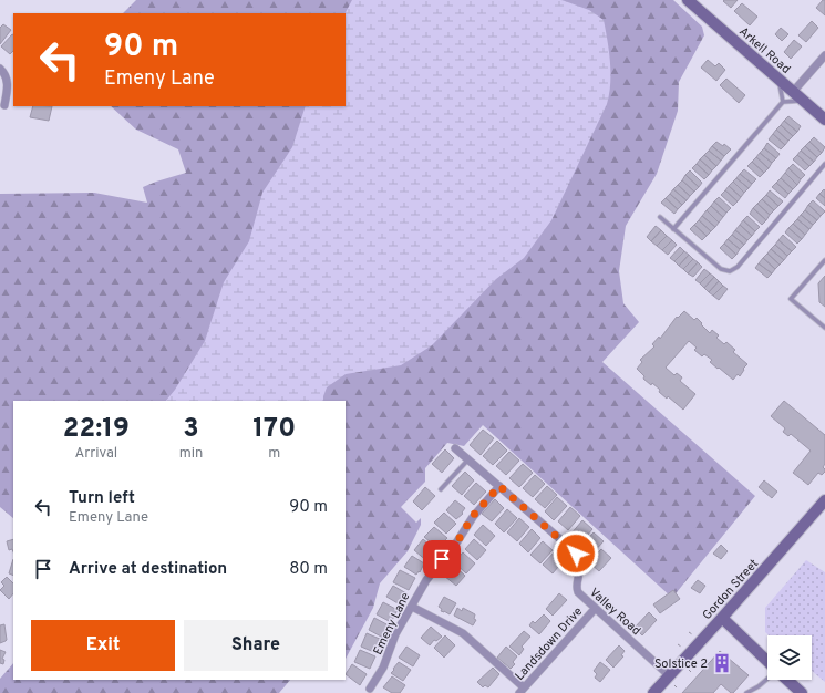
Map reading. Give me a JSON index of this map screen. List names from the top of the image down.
{
  "streets": {
    "main road": ["Arkell Road", "Gordon Street"],
    "street": ["Valley Road", "Emeny Lane", "Landsdown Drive"]
  },
  "crossings": [
    ["Gordon Street", "Valley Road"],
    ["Valley Road", "Emeny Lane"],
    ["Valley Road", "Landsdown Drive"]
  ],
  "places": {
    "building": ["Solstice 2"]
  },
  "page": {
    "turn": ["90 m", "Emeny Lane"],
    "eta": [
      "22:19",
      "Arrival",
      "3",
      "min",
      "170",
      "m"
    ],
    "list": [
      {
        "name": "Turn left",
        "note": "Emeny Lane",
        "value": "90 m"
      },
      {
        "name": "Arrive at destination",
        "value": "80 m"
      }
    ],
    "buttons": ["Exit", "Share"]
  }
}
